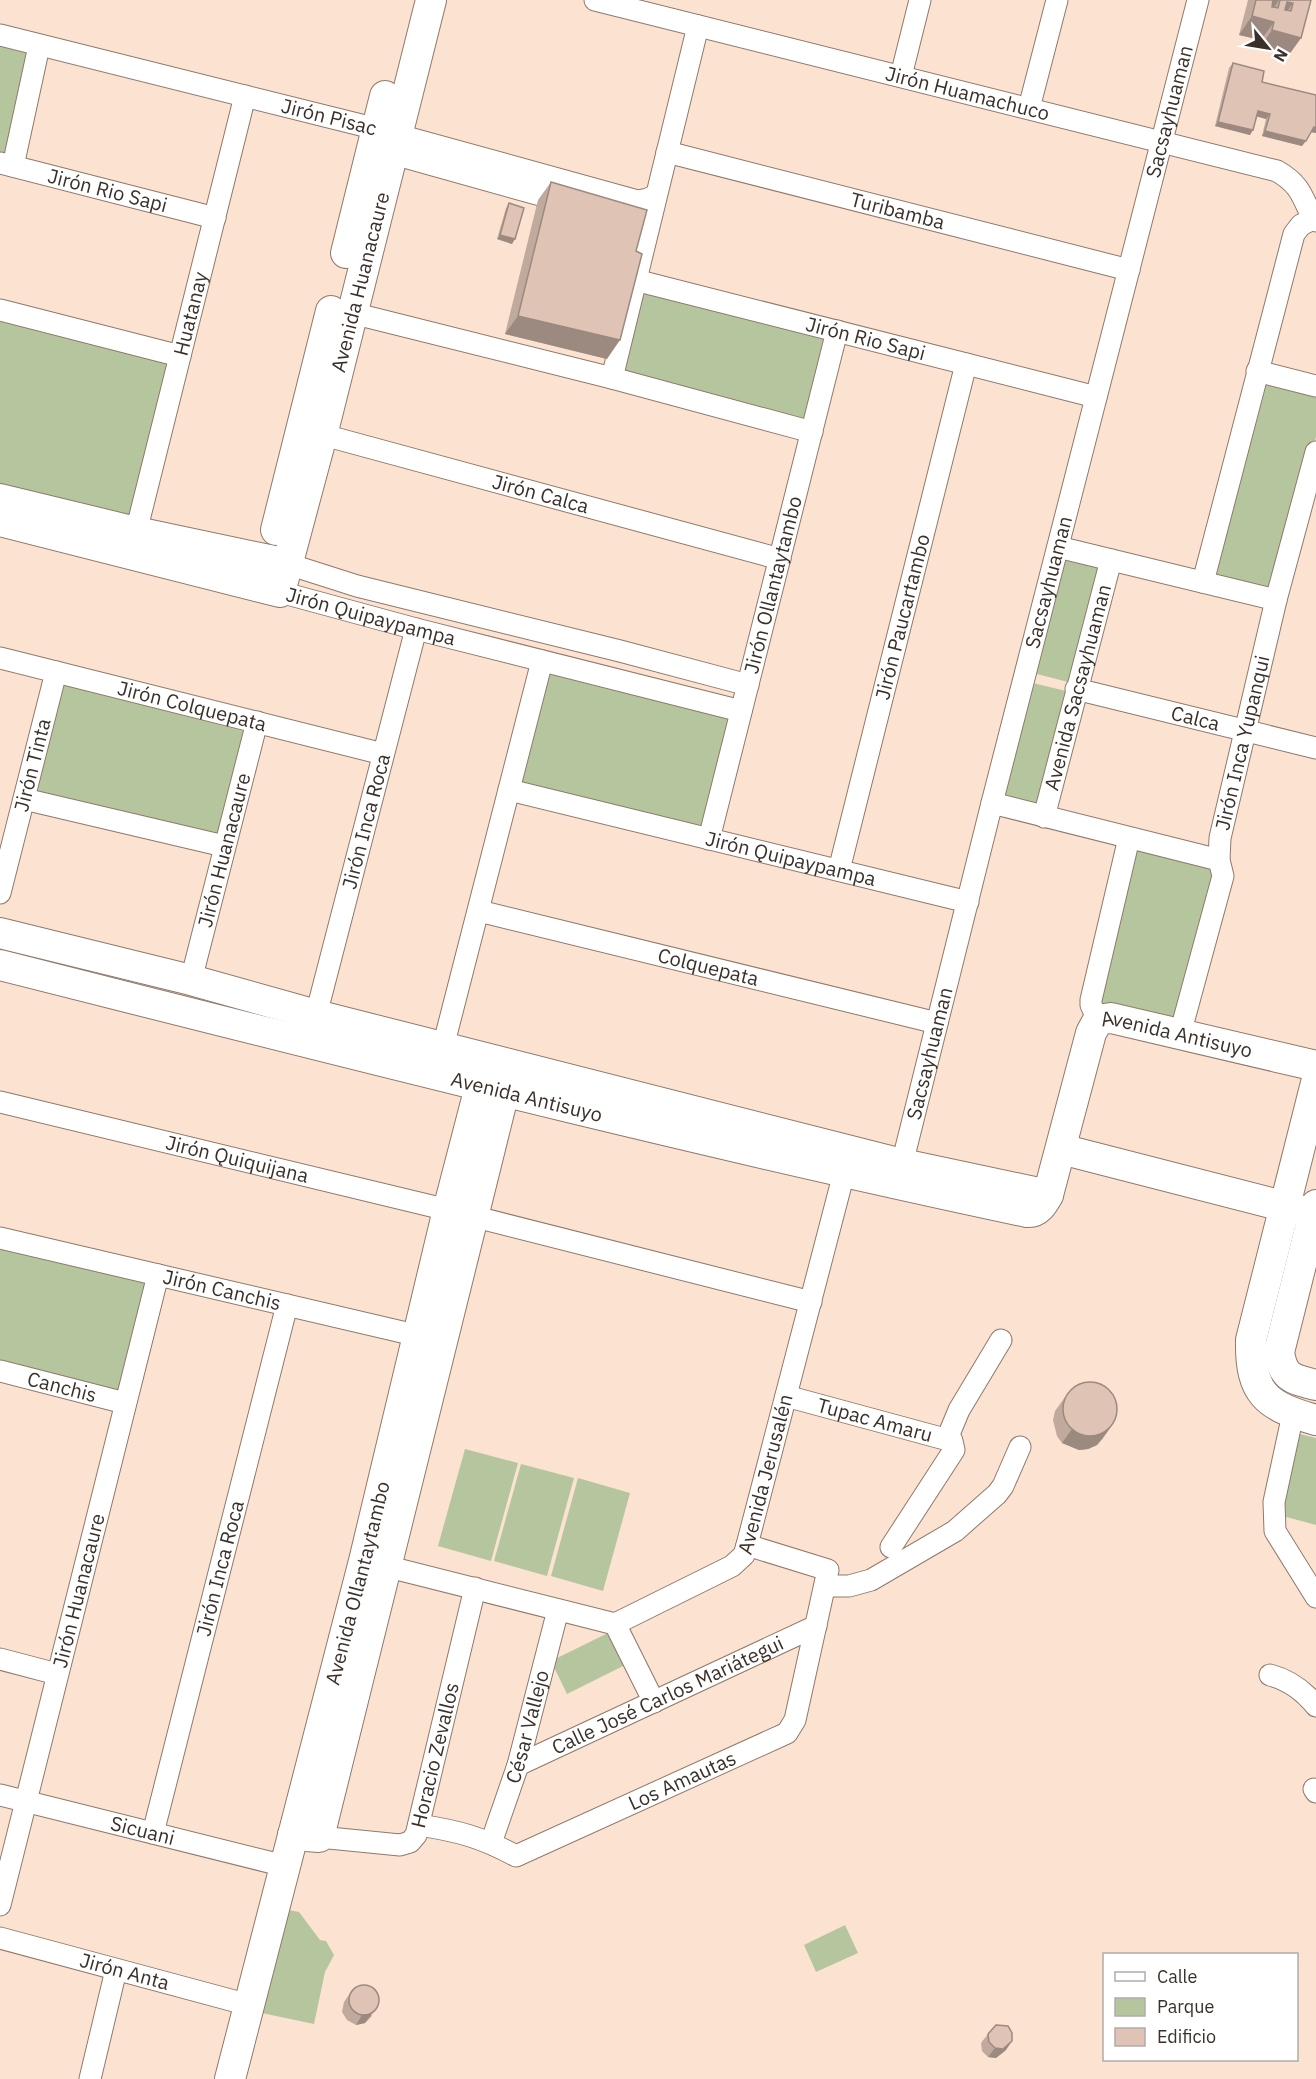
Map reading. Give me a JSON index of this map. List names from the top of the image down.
{
  "streets": {
    "street": [
      "Jirón Huamachuco",
      "Sacsayhuaman",
      "Jirón Pisac",
      "Jirón Rio Sapi",
      "Turibamba",
      "Avenida Huanacaure",
      "Huatanay",
      "Jirón Calca",
      "Jirón Ollantaytambo",
      "Jirón Quipaypampa",
      "Jirón Paucartambo",
      "Avenida Sacsayhuaman",
      "Jirón Colquepata",
      "Calca",
      "Jirón Inca Yupanqui",
      "Jirón Tinta",
      "Jirón Inca Roca",
      "Jirón Huanacaure",
      "Colquepata",
      "Avenida Antisuyo",
      "Jirón Quiquijana",
      "Jirón Canchis",
      "Canchis",
      "Tupac Amaru",
      "Avenida Jerusalén",
      "Avenida Ollantaytambo",
      "Calle José Carlos Mariátegui",
      "César Vallejo",
      "Horacio Zevallos",
      "Los Amautas",
      "Sicuani",
      "Jirón Anta"
    ]
  },
  "crossings": [
    ["Jirón Huamachuco", "Sacsayhuaman"],
    ["Sacsayhuaman", "Jirón Rio Sapi"],
    ["Sacsayhuaman", "Turibamba"],
    ["Sacsayhuaman", "Jirón Quipaypampa"],
    ["Sacsayhuaman", "Colquepata"],
    ["Sacsayhuaman", "Avenida Antisuyo"],
    ["Jirón Pisac", "Avenida Huanacaure"],
    ["Jirón Pisac", "Huatanay"],
    ["Jirón Rio Sapi", "Huatanay"],
    ["Jirón Rio Sapi", "Jirón Ollantaytambo"],
    ["Jirón Rio Sapi", "Jirón Paucartambo"],
    ["Avenida Huanacaure", "Jirón Calca"],
    ["Avenida Huanacaure", "Jirón Quipaypampa"],
    ["Huatanay", "Jirón Quipaypampa"],
    ["Jirón Calca", "Jirón Ollantaytambo"],
    ["Jirón Ollantaytambo", "Jirón Quipaypampa"],
    ["Jirón Quipaypampa", "Jirón Paucartambo"],
    ["Jirón Quipaypampa", "Jirón Inca Roca"],
    ["Avenida Sacsayhuaman", "Calca"],
    ["Jirón Colquepata", "Jirón Tinta"],
    ["Jirón Colquepata", "Jirón Inca Roca"],
    ["Jirón Colquepata", "Jirón Huanacaure"],
    ["Calca", "Jirón Inca Yupanqui"],
    ["Jirón Inca Yupanqui", "Avenida Antisuyo"],
    ["Jirón Inca Roca", "Avenida Antisuyo"],
    ["Jirón Inca Roca", "Jirón Canchis"],
    ["Jirón Inca Roca", "Sicuani"],
    ["Jirón Huanacaure", "Avenida Antisuyo"],
    ["Jirón Huanacaure", "Jirón Canchis"],
    ["Jirón Huanacaure", "Canchis"],
    ["Jirón Huanacaure", "Sicuani"],
    ["Avenida Antisuyo", "Avenida Jerusalén"],
    ["Avenida Antisuyo", "Avenida Ollantaytambo"],
    ["Jirón Quiquijana", "Avenida Jerusalén"],
    ["Jirón Quiquijana", "Avenida Ollantaytambo"],
    ["Jirón Canchis", "Avenida Ollantaytambo"],
    ["Tupac Amaru", "Avenida Jerusalén"],
    ["Avenida Ollantaytambo", "Horacio Zevallos"],
    ["Avenida Ollantaytambo", "Sicuani"],
    ["Avenida Ollantaytambo", "Jirón Anta"],
    ["Calle José Carlos Mariátegui", "César Vallejo"],
    ["Calle José Carlos Mariátegui", "Los Amautas"],
    ["César Vallejo", "Los Amautas"],
    ["Horacio Zevallos", "Los Amautas"]
  ],
  "legend": ["Calle", "Parque", "Edificio"],
  "north": "bottom right"
}
